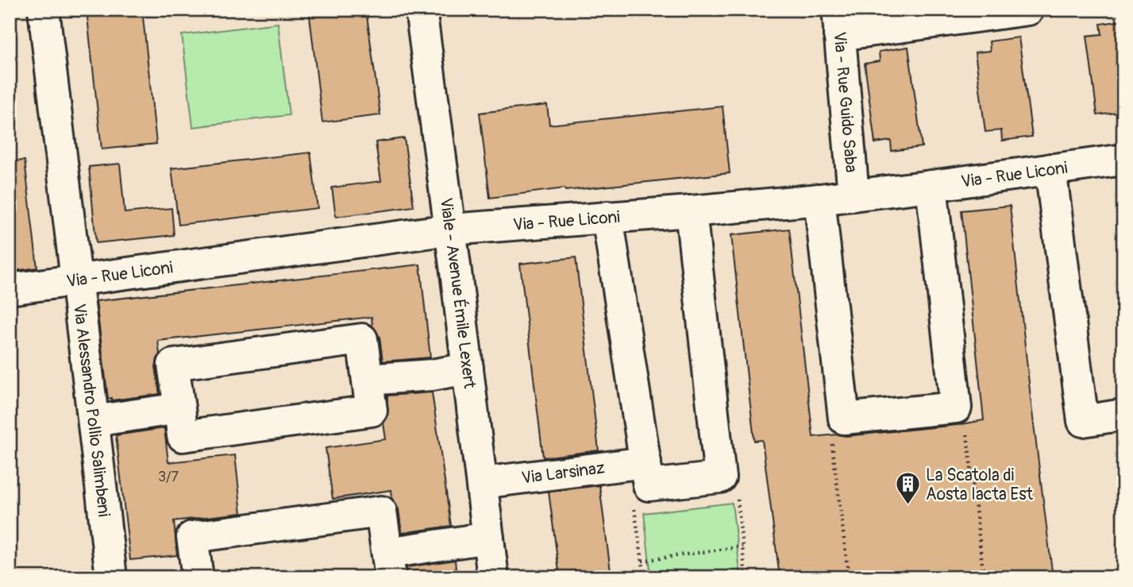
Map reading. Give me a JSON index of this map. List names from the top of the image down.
{
  "streets": {
    "street": [
      "Via - Rue Guido Saba",
      "Via - Rue Liconi",
      "Viale - Avenue Émile Lexert",
      "Via Alessandro Pollio Salimbeni",
      "Via Larsinaz"
    ]
  },
  "crossings": [
    ["Via - Rue Guido Saba", "Via - Rue Liconi"],
    ["Via - Rue Liconi", "Viale - Avenue Émile Lexert"],
    ["Via - Rue Liconi", "Via Alessandro Pollio Salimbeni"],
    ["Viale - Avenue Émile Lexert", "Via Larsinaz"]
  ],
  "places": {
    "building": ["La Scatola di Aosta Iacta Est"]
  },
  "house_numbers": ["3/7"]
}
